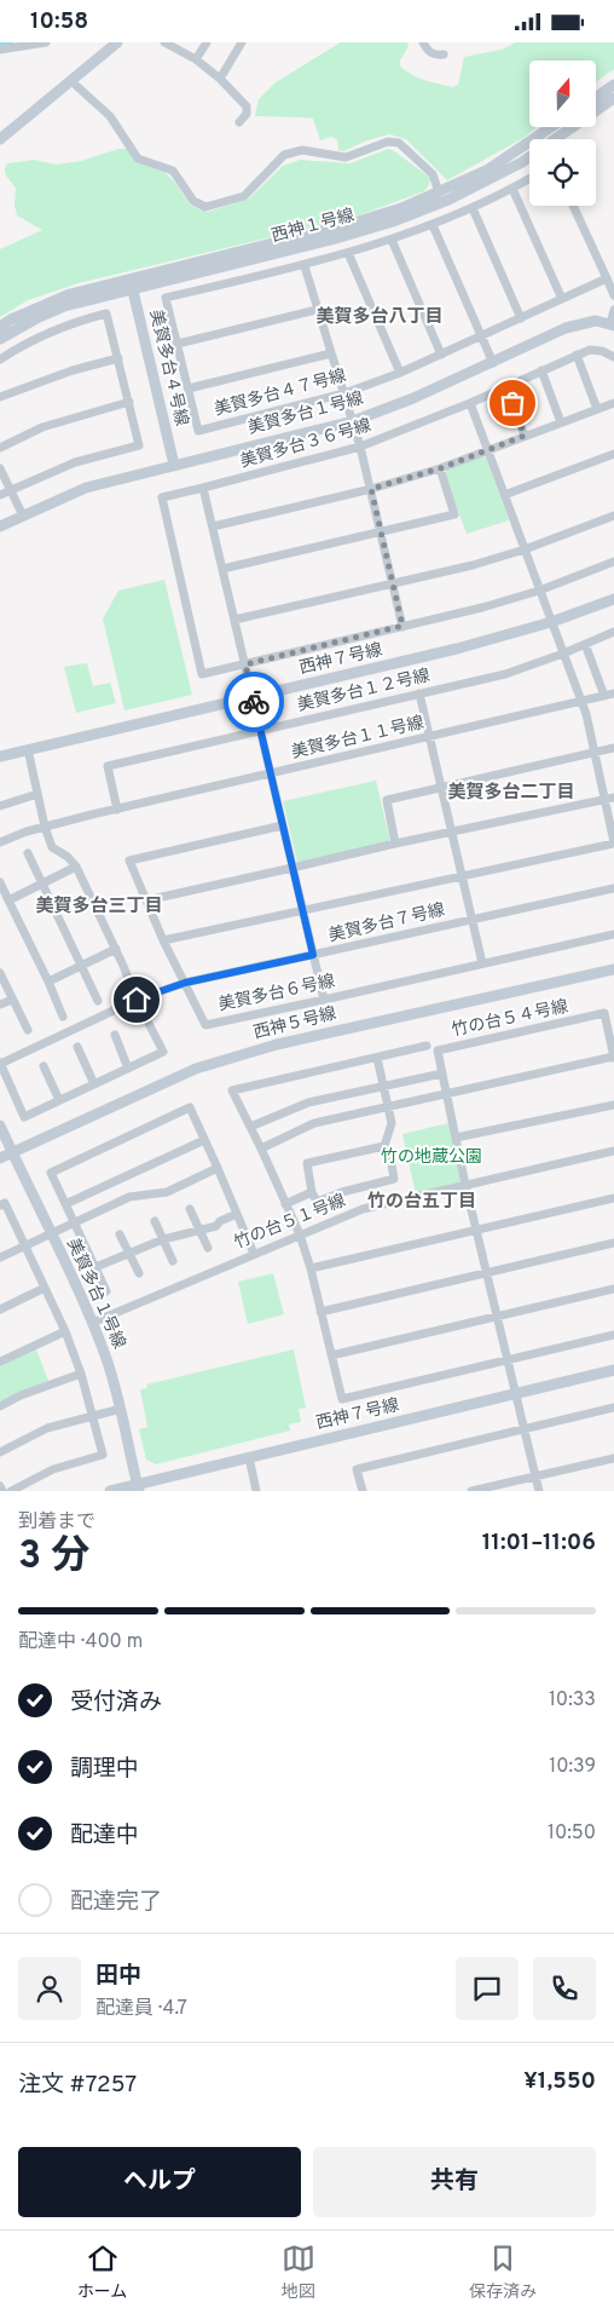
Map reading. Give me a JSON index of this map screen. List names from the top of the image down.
{
  "streets": {
    "street": [
      "西神１号線",
      "美賀多台４号線",
      "美賀多台４７号線",
      "美賀多台１号線",
      "美賀多台３６号線",
      "西神７号線",
      "美賀多台１２号線",
      "美賀多台１１号線",
      "美賀多台７号線",
      "美賀多台６号線",
      "竹の台５４号線",
      "西神５号線",
      "竹の台５１号線"
    ]
  },
  "crossings": [
    ["西神１号線", "美賀多台４号線"],
    ["美賀多台４号線", "美賀多台１号線"],
    ["美賀多台１号線", "西神７号線"],
    ["美賀多台１号線", "西神５号線"],
    ["美賀多台１号線", "竹の台５１号線"],
    ["西神７号線", "竹の台５４号線"],
    ["美賀多台１２号線", "美賀多台１１号線"],
    ["美賀多台７号線", "美賀多台６号線"],
    ["竹の台５４号線", "竹の台５１号線"]
  ],
  "districts": [
    "美賀多台八丁目",
    "美賀多台二丁目",
    "美賀多台三丁目",
    "竹の台五丁目"
  ],
  "parks": ["竹の地蔵公園"],
  "north": "top",
  "page": {
    "status": "10:58",
    "heading": ["3 分", "到着まで", "11:01–11:06"],
    "panel": [
      "田中",
      "配達員 · 4.7",
      "注文 #7257",
      "¥1,550"
    ],
    "bar": "配達中 · 400 m",
    "list": [
      ["受付済み", "10:33"],
      ["調理中", "10:39"],
      ["配達中", "10:50"],
      "配達完了"
    ],
    "buttons": ["ヘルプ", "共有"],
    "tabs": ["ホーム", "地図", "保存済み"]
  }
}
